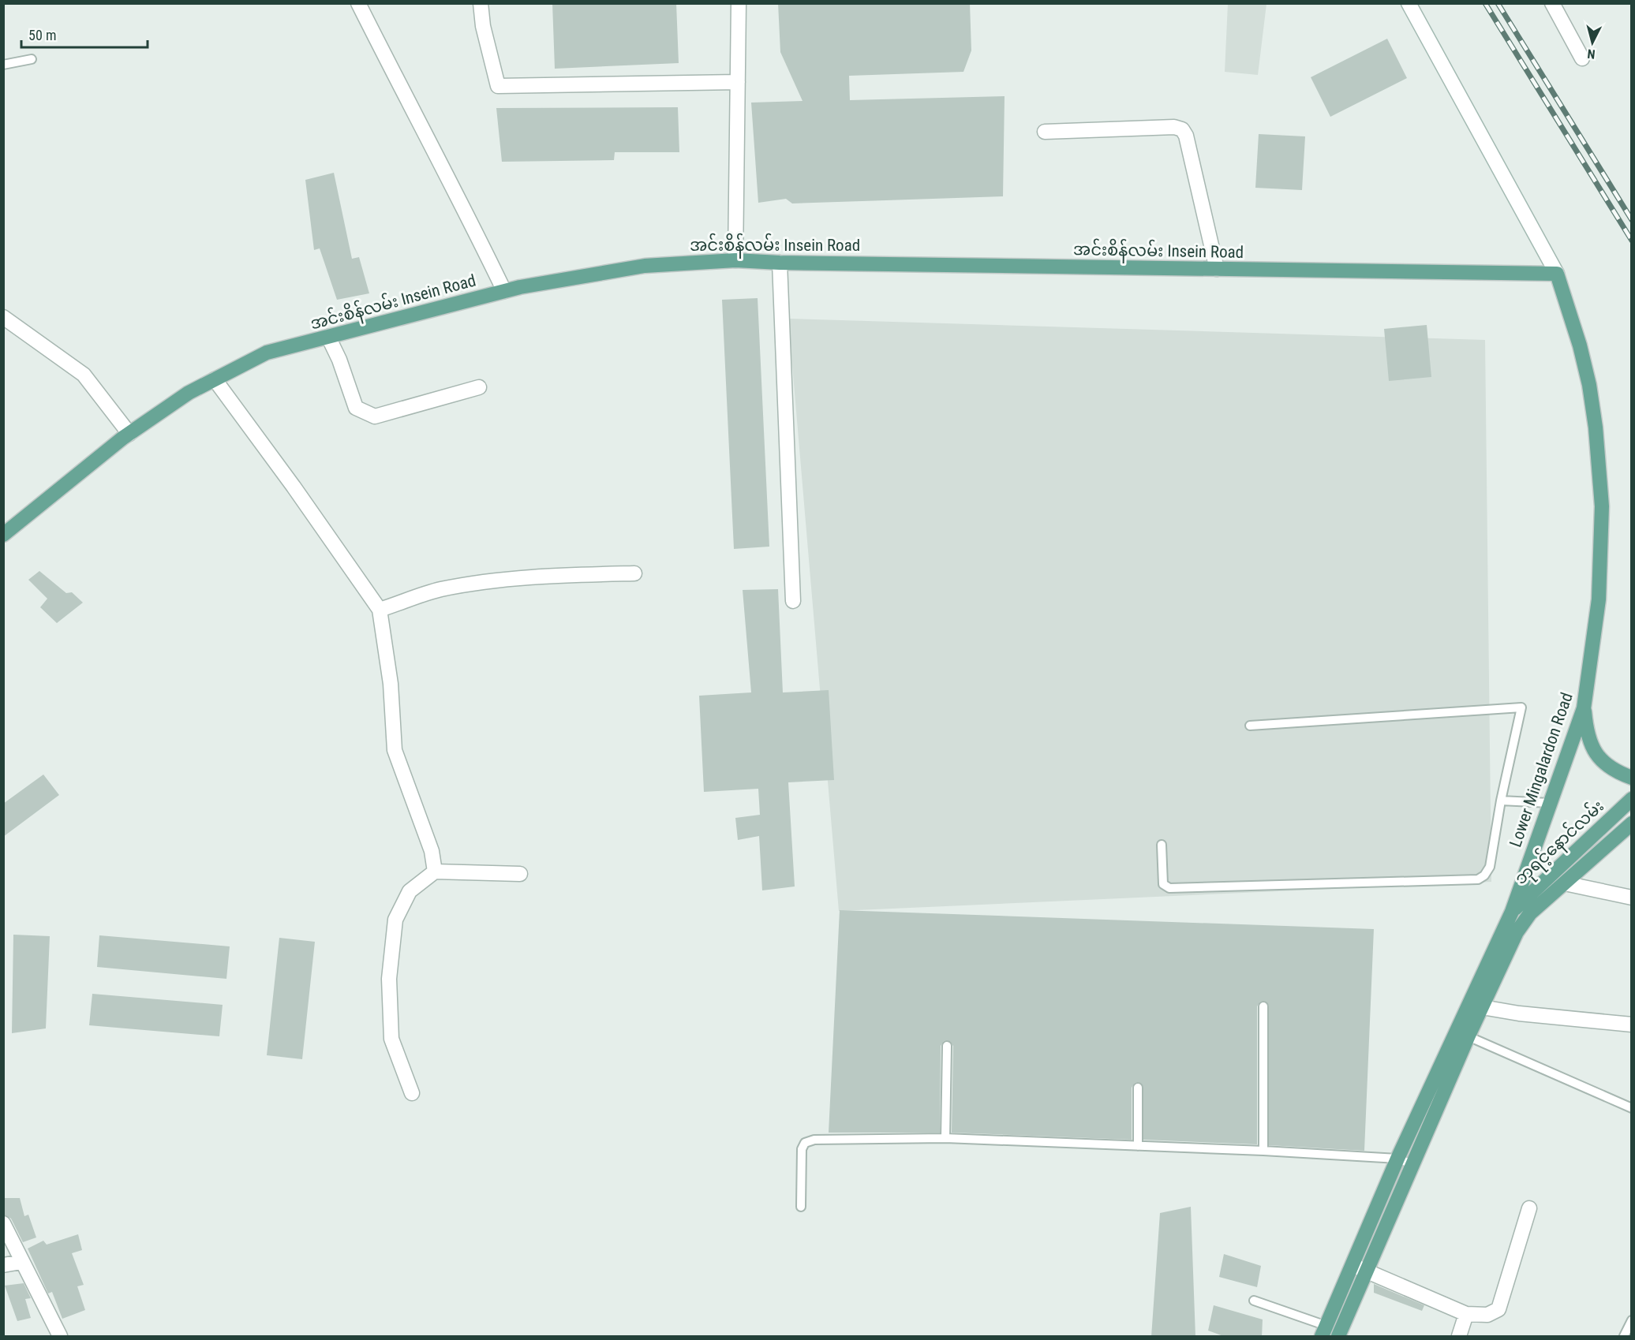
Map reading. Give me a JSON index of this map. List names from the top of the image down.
{
  "streets": {
    "main road": ["အင်းစိန်လမ်း Insein Road", "Lower Mingalardon Road", "ဘုရင့်နောင်လမ်း"]
  },
  "crossings": [
    ["အင်းစိန်လမ်း Insein Road", "Lower Mingalardon Road"],
    ["Lower Mingalardon Road", "ဘုရင့်နောင်လမ်း"]
  ],
  "scale_bar": "50 m",
  "north": "bottom"
}
